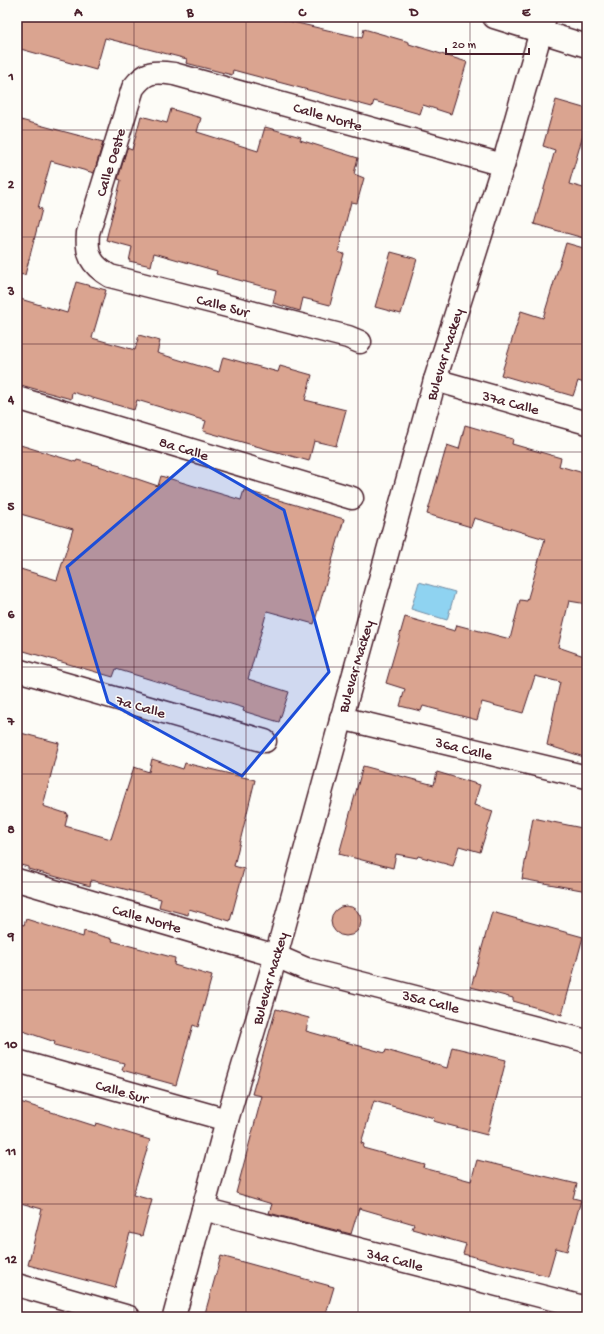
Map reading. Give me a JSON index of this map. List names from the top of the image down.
{
  "streets": {
    "street": [
      "Calle Norte",
      "Calle Oeste",
      "Calle Sur",
      "Bulevar Mackey",
      "37a Calle",
      "8a Calle",
      "7a Calle",
      "36a Calle",
      "35a Calle",
      "34a Calle"
    ]
  },
  "crossings": [
    ["Calle Norte", "Calle Oeste"],
    ["Calle Norte", "Bulevar Mackey"],
    ["Calle Norte", "35a Calle"],
    ["Calle Oeste", "Calle Sur"],
    ["Calle Sur", "Bulevar Mackey"],
    ["Bulevar Mackey", "37a Calle"],
    ["Bulevar Mackey", "36a Calle"],
    ["Bulevar Mackey", "35a Calle"],
    ["Bulevar Mackey", "34a Calle"]
  ],
  "scale_bar": "20 m",
  "grid": {
    "columns": [
      "A",
      "B",
      "C",
      "D",
      "E"
    ],
    "rows": [
      "1",
      "2",
      "3",
      "4",
      "5",
      "6",
      "7",
      "8",
      "9",
      "10",
      "11",
      "12"
    ]
  }
}
